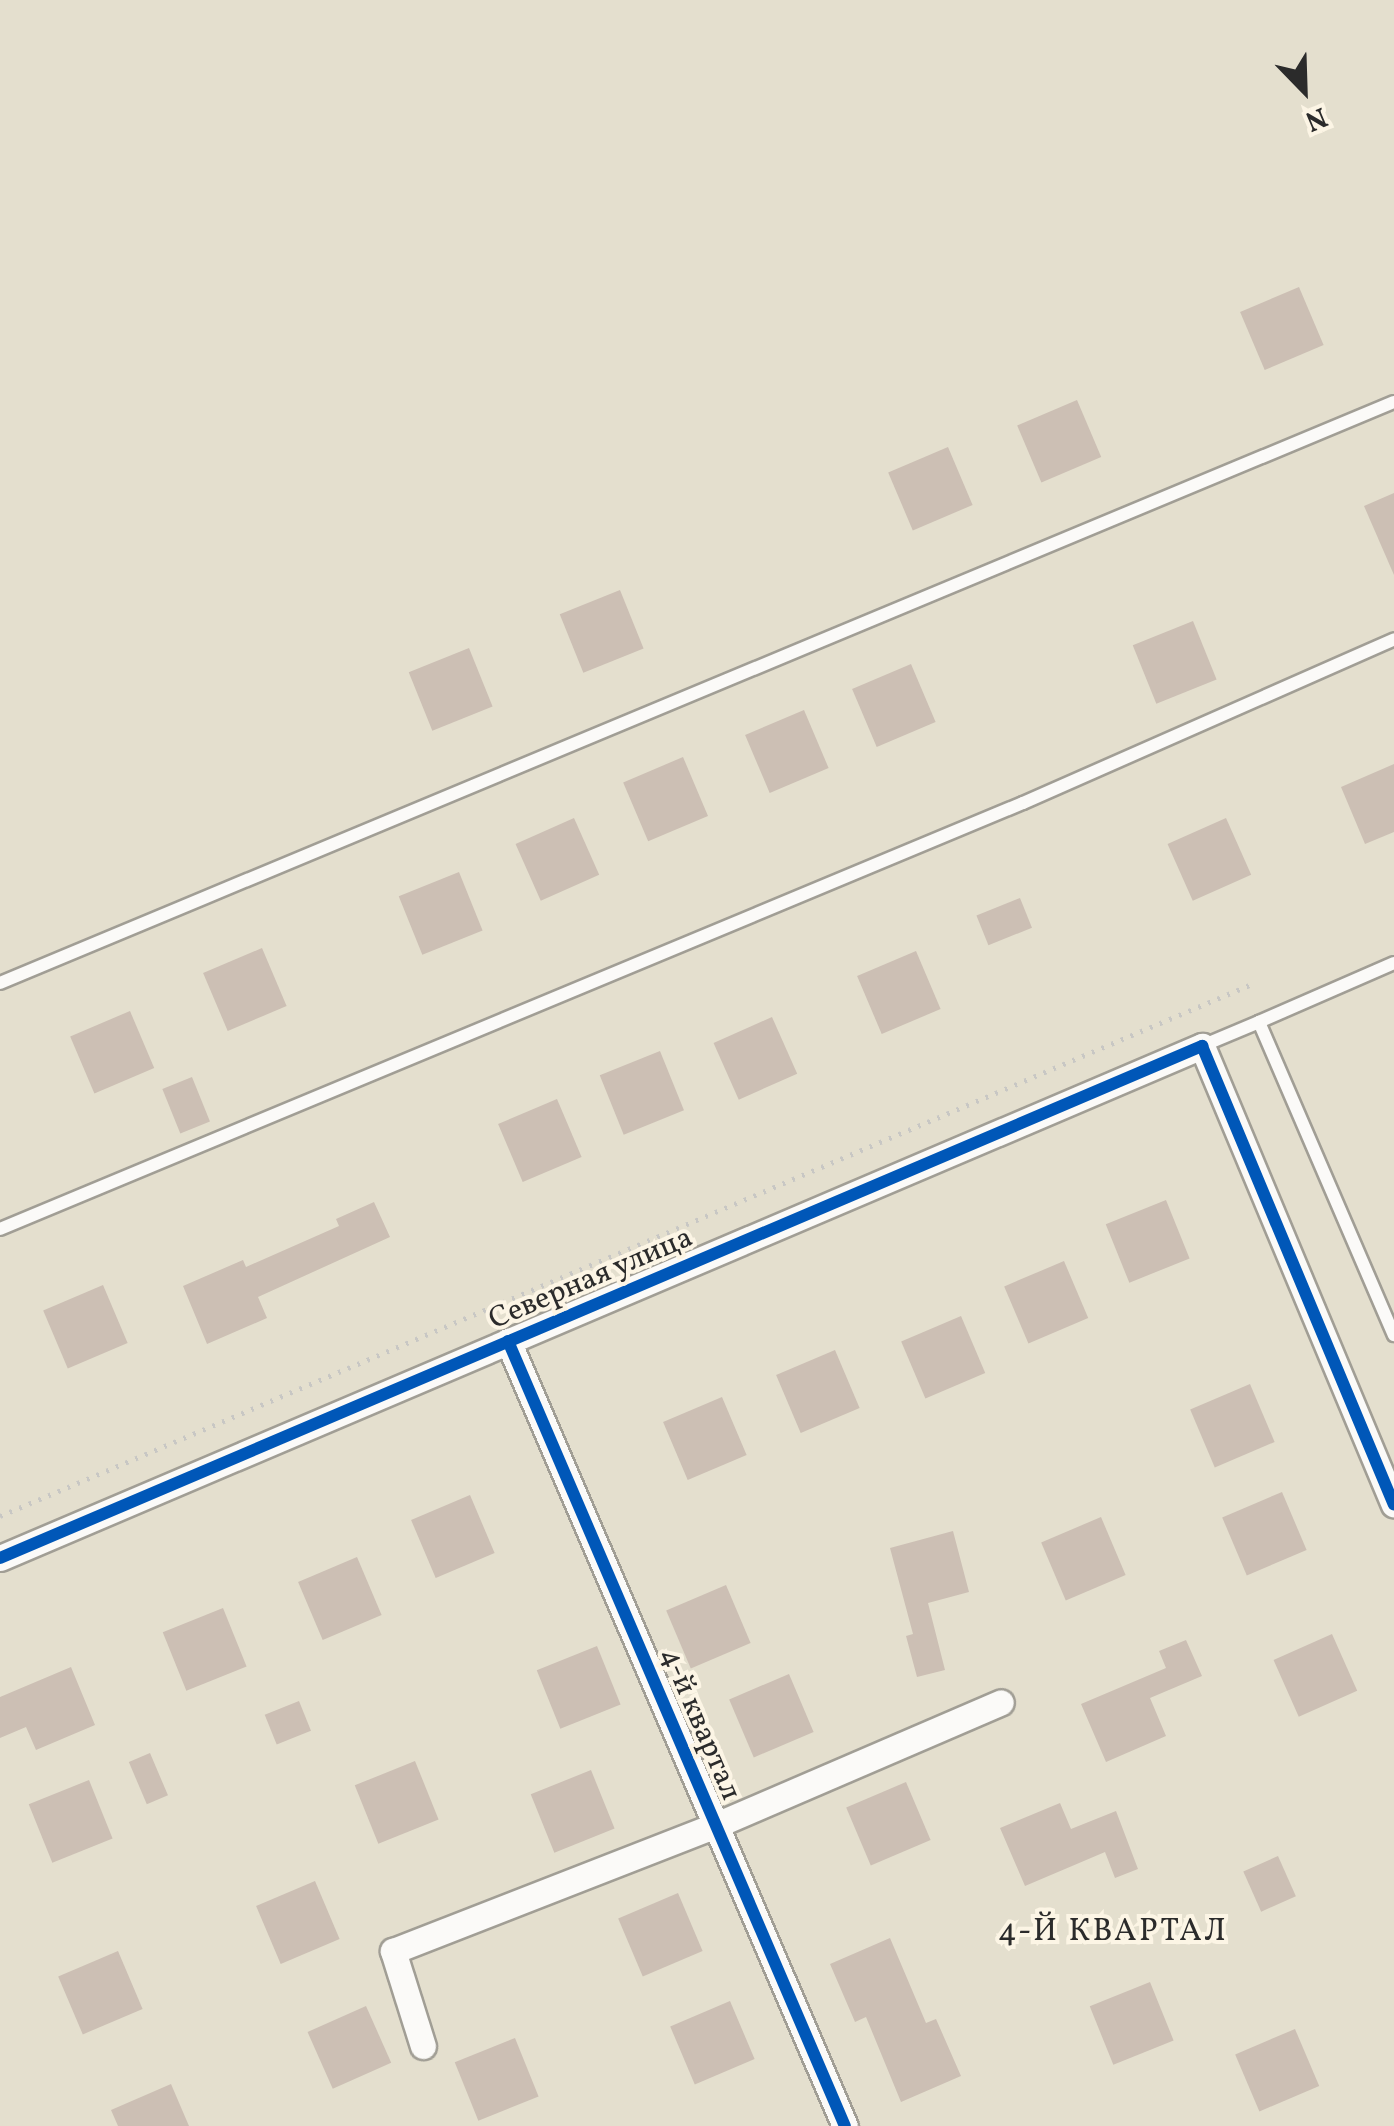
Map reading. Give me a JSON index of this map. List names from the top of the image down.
{
  "streets": {
    "street": ["Северная улица", "4-й квартал"]
  },
  "crossings": [
    ["Северная улица", "4-й квартал"]
  ],
  "districts": ["4-Й КВАРТАЛ"],
  "north": "bottom right"
}
